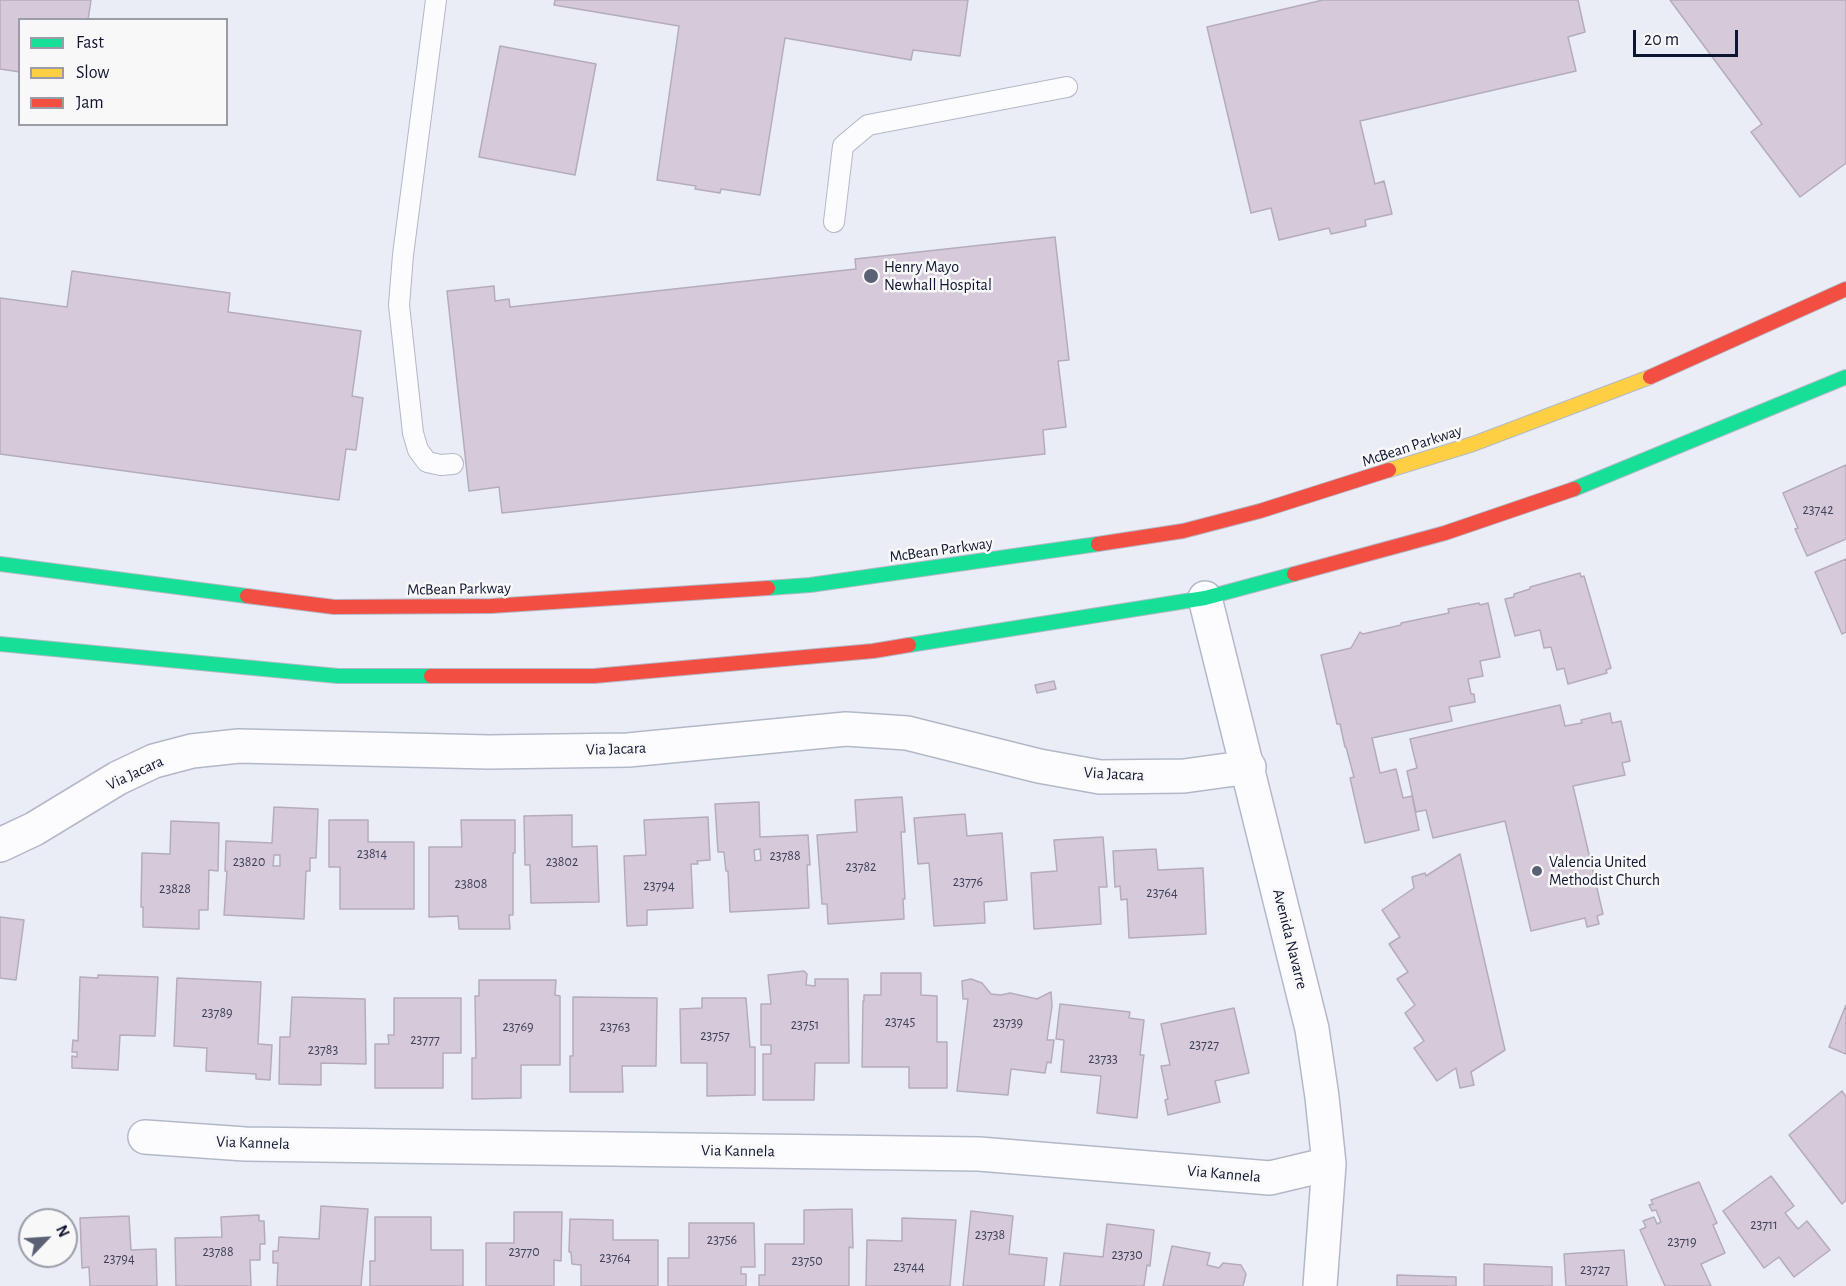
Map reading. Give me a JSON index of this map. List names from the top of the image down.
{
  "streets": {
    "main road": ["McBean Parkway"],
    "street": ["Via Jacara", "Avenida Navarre", "Via Kannela"]
  },
  "crossings": [
    ["Via Jacara", "Avenida Navarre"],
    ["Avenida Navarre", "Via Kannela"]
  ],
  "places": ["Henry Mayo Newhall Hospital", "Valencia United Methodist Church"],
  "house_numbers": [
    "23742",
    "23814",
    "23788",
    "23820",
    "23802",
    "23782",
    "23776",
    "23808",
    "23794",
    "23828",
    "23764",
    "23789",
    "23745",
    "23739",
    "23751",
    "23769",
    "23763",
    "23757",
    "23777",
    "23727",
    "23783",
    "23733",
    "23711",
    "23738",
    "23756",
    "23719",
    "23788",
    "23770",
    "23730",
    "23764",
    "23794",
    "23750",
    "23744",
    "23727"
  ],
  "legend": ["Fast", "Slow", "Jam"],
  "scale_bar": "20 m",
  "north": "top right"
}
